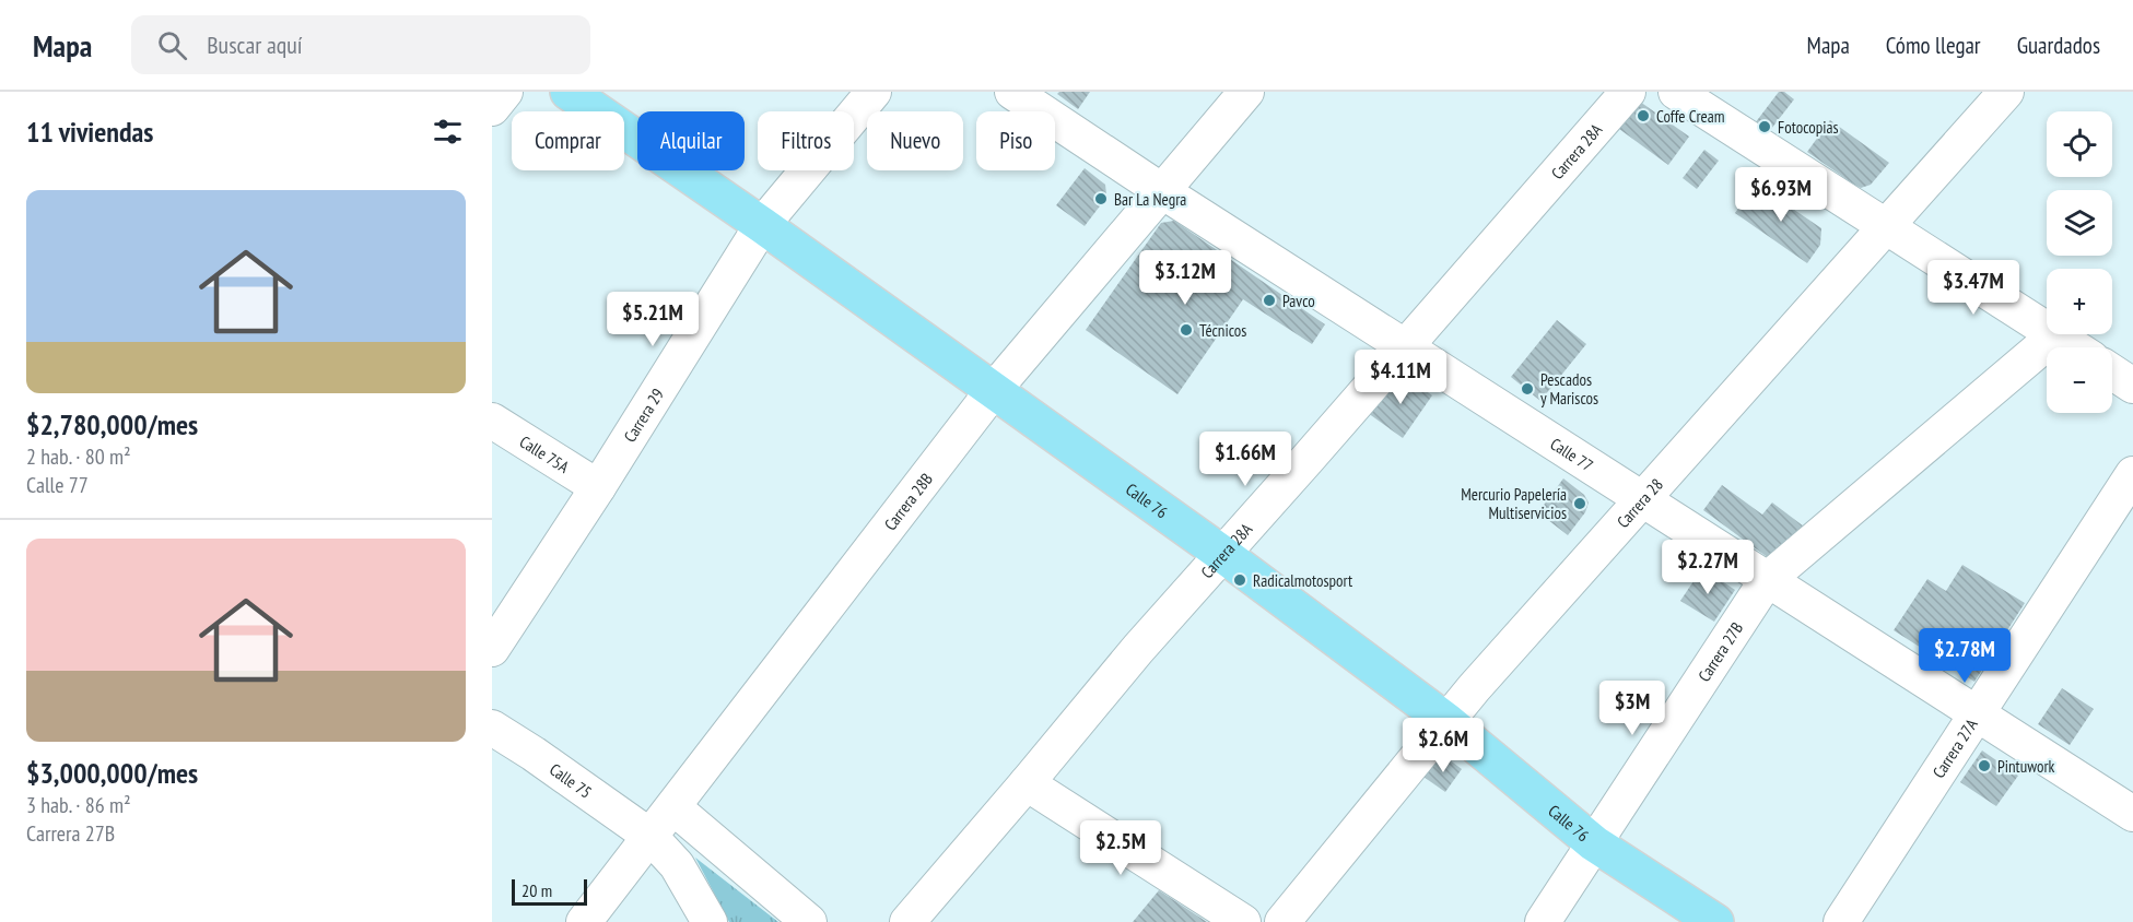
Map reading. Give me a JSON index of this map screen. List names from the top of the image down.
{
  "streets": {
    "main road": ["Calle 76"],
    "street": [
      "Carrera 28A",
      "Carrera 29",
      "Calle 77",
      "Calle 75A",
      "Carrera 28B",
      "Carrera 28",
      "Carrera 27B",
      "Carrera 27A",
      "Calle 75"
    ]
  },
  "crossings": [
    ["Carrera 28A", "Calle 77"],
    ["Carrera 28A", "Calle 76"],
    ["Carrera 29", "Calle 75A"],
    ["Carrera 29", "Calle 76"],
    ["Calle 77", "Carrera 28B"],
    ["Calle 77", "Carrera 28"],
    ["Calle 77", "Carrera 27B"],
    ["Calle 77", "Carrera 27A"],
    ["Calle 76", "Carrera 28B"],
    ["Calle 76", "Carrera 28"],
    ["Calle 76", "Carrera 27B"],
    ["Carrera 28B", "Calle 75"]
  ],
  "places": [
    "Coffe Cream",
    "Fotocopias",
    "Bar La Negra",
    "Pavco",
    "Técnicos",
    "Pescados y Mariscos",
    "Mercurio Papelería Multiservicios",
    "Radicalmotosport",
    "Pintuwork"
  ],
  "scale_bar": "20 m",
  "page": {
    "header": "Mapa",
    "search": "Buscar aquí",
    "nav": ["Mapa", "Cómo llegar", "Guardados"],
    "heading": "11 viviendas",
    "map_buttons": ["+", "−"],
    "chip": [
      "Comprar",
      "Alquilar",
      "Filtros",
      "Nuevo",
      "Piso"
    ],
    "price": [
      "$6.93M",
      "$3.12M",
      "$3.47M",
      "$5.21M",
      "$4.11M",
      "$1.66M",
      "$2.27M",
      "$2.78M",
      "$3M",
      "$2.6M",
      "$2.5M"
    ],
    "list": [
      {
        "name": "$2,780,000/mes",
        "note": "2 hab. · 80 m² · Calle 77"
      },
      {
        "name": "$3,000,000/mes",
        "note": "3 hab. · 86 m² · Carrera 27B"
      }
    ],
    "scale": "20 m"
  }
}
